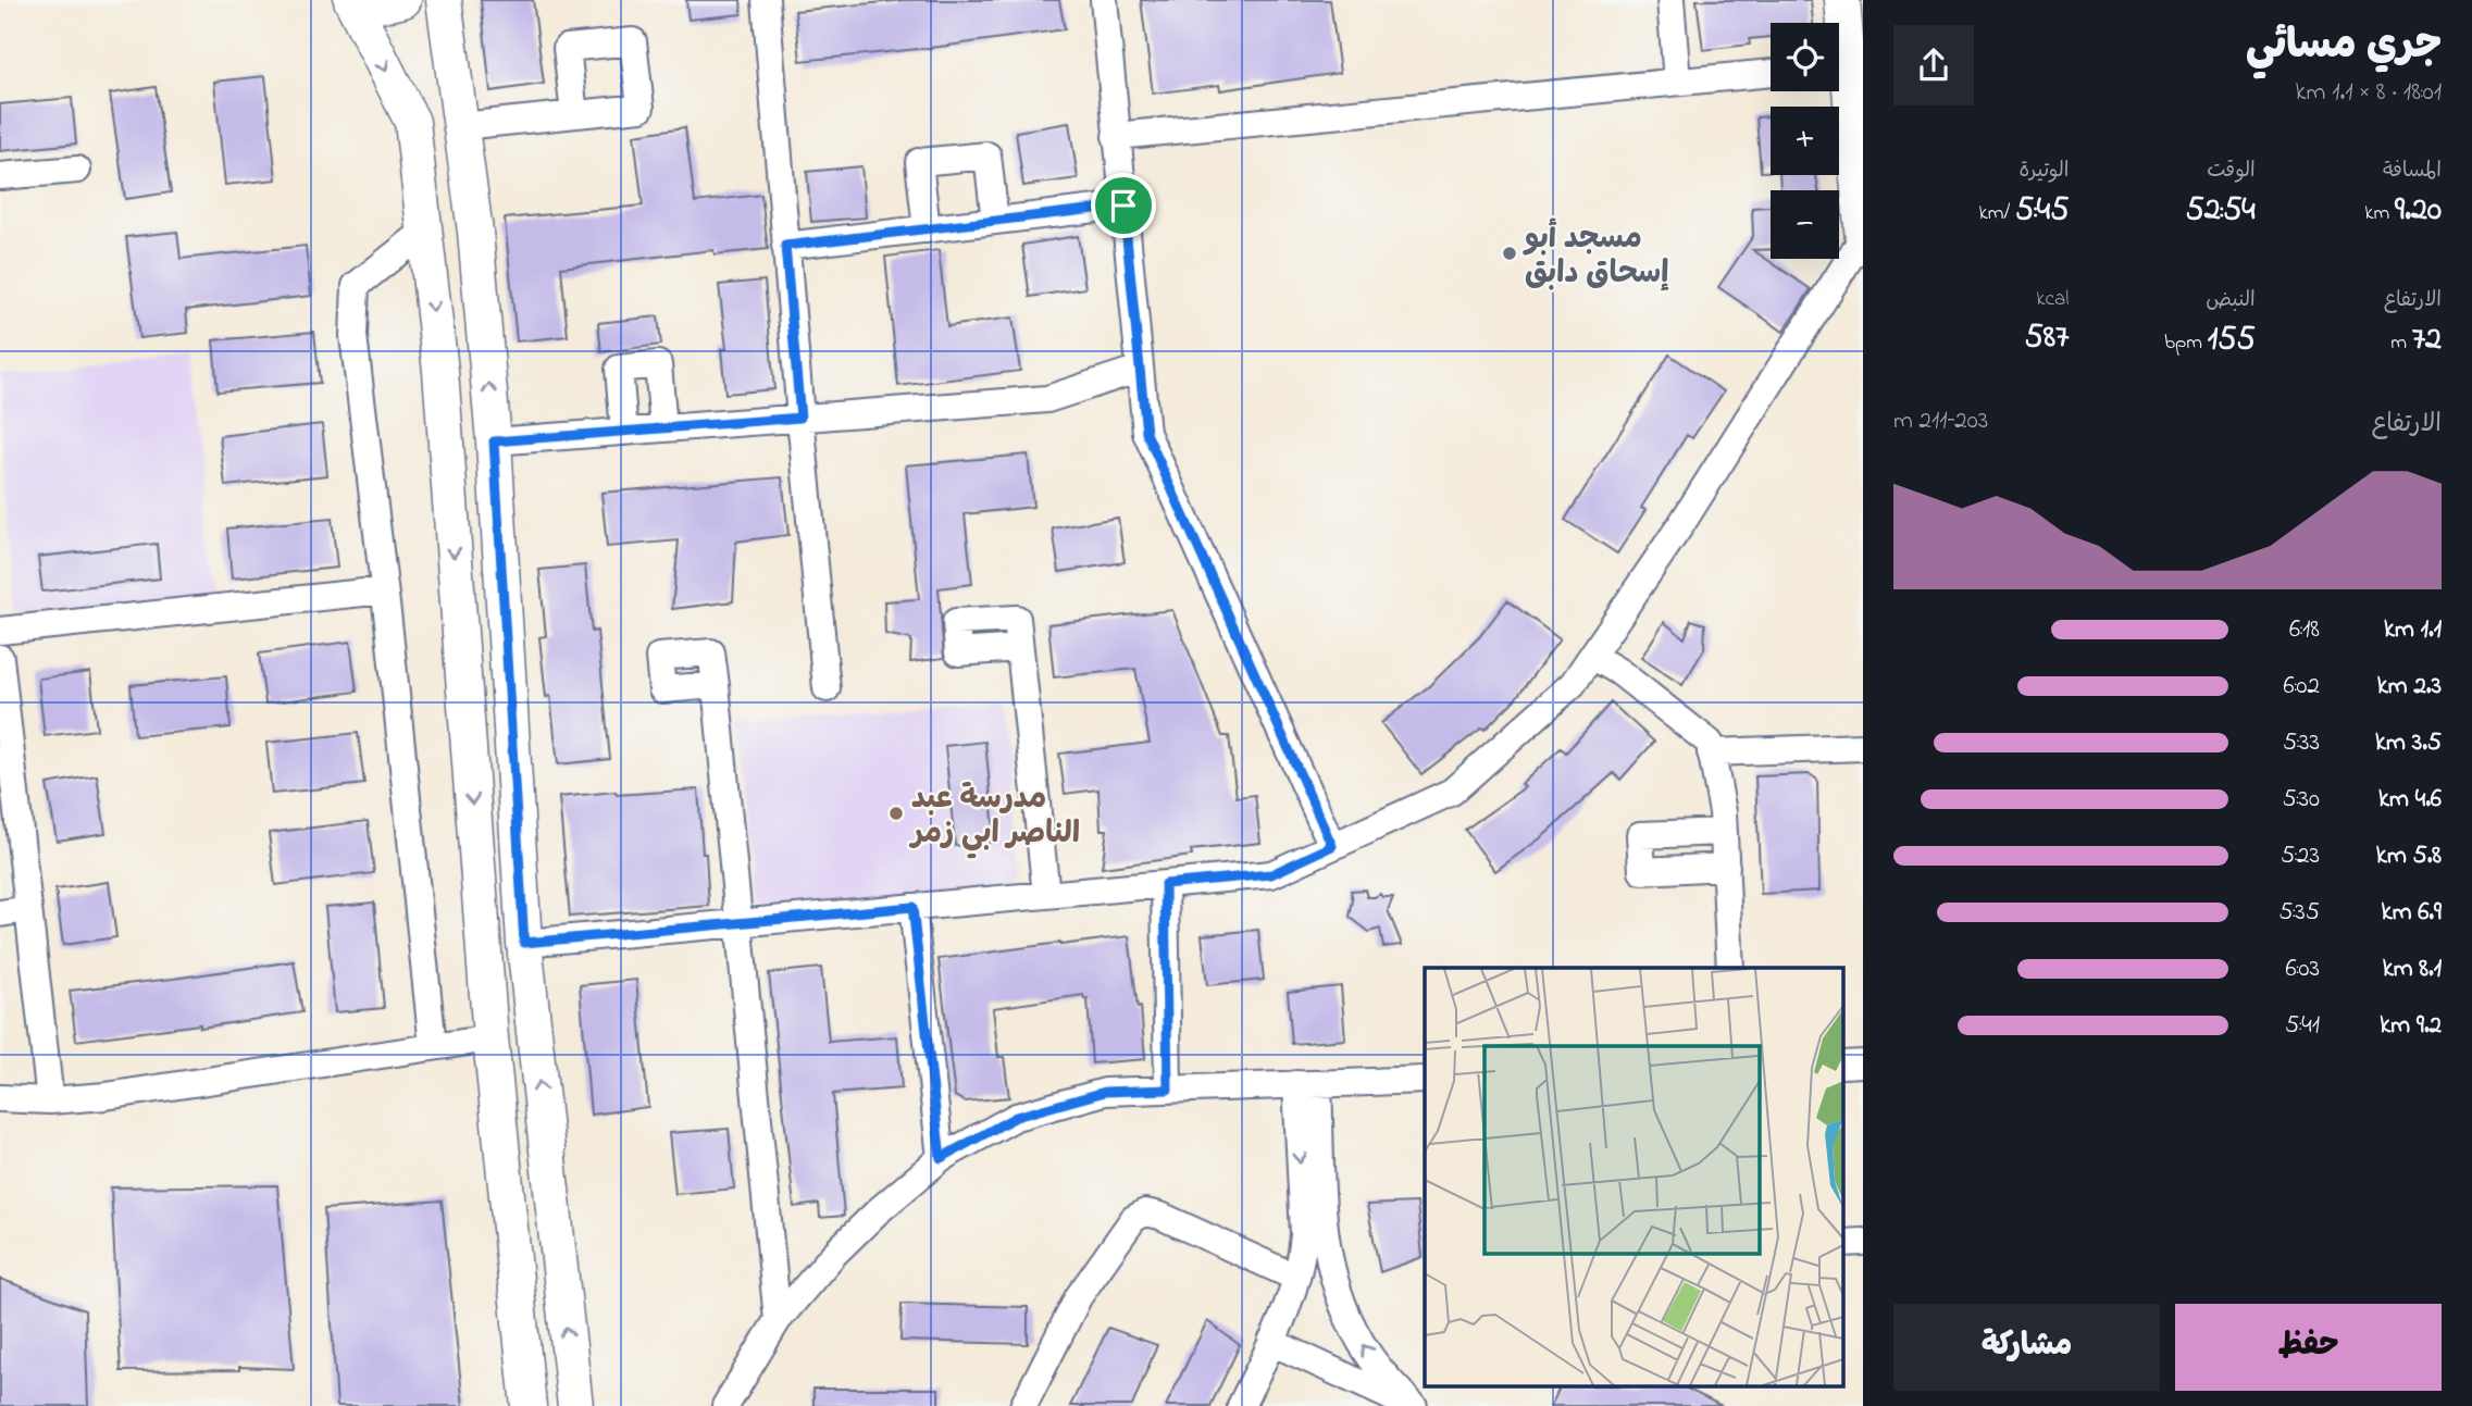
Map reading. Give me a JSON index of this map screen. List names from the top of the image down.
{
  "places": ["مسجد أبو إسحاق دابق", "مدرسة عبد الناصر ابي زمر"],
  "page": {
    "heading": ["جري مسائي", "18:01 · 8 × 1.1 km"],
    "map_buttons": ["+", "−"],
    "stats": [
      ["المسافة", "9.20 km"],
      ["الوقت", "52:54"],
      ["الوتيرة", "5:45 /km"],
      ["الارتفاع", "72 m"],
      ["النبض", "155 bpm"],
      ["kcal", "587"]
    ],
    "chart": ["الارتفاع", "203–211 m"],
    "list": [
      {
        "name": "1.1 km",
        "note": "6:18"
      },
      {
        "name": "2.3 km",
        "note": "6:02"
      },
      {
        "name": "3.5 km",
        "note": "5:33"
      },
      {
        "name": "4.6 km",
        "note": "5:30"
      },
      {
        "name": "5.8 km",
        "note": "5:23"
      },
      {
        "name": "6.9 km",
        "note": "5:35"
      },
      {
        "name": "8.1 km",
        "note": "6:03"
      },
      {
        "name": "9.2 km",
        "note": "5:41"
      }
    ],
    "buttons": ["حفظ", "مشاركة"]
  }
}
